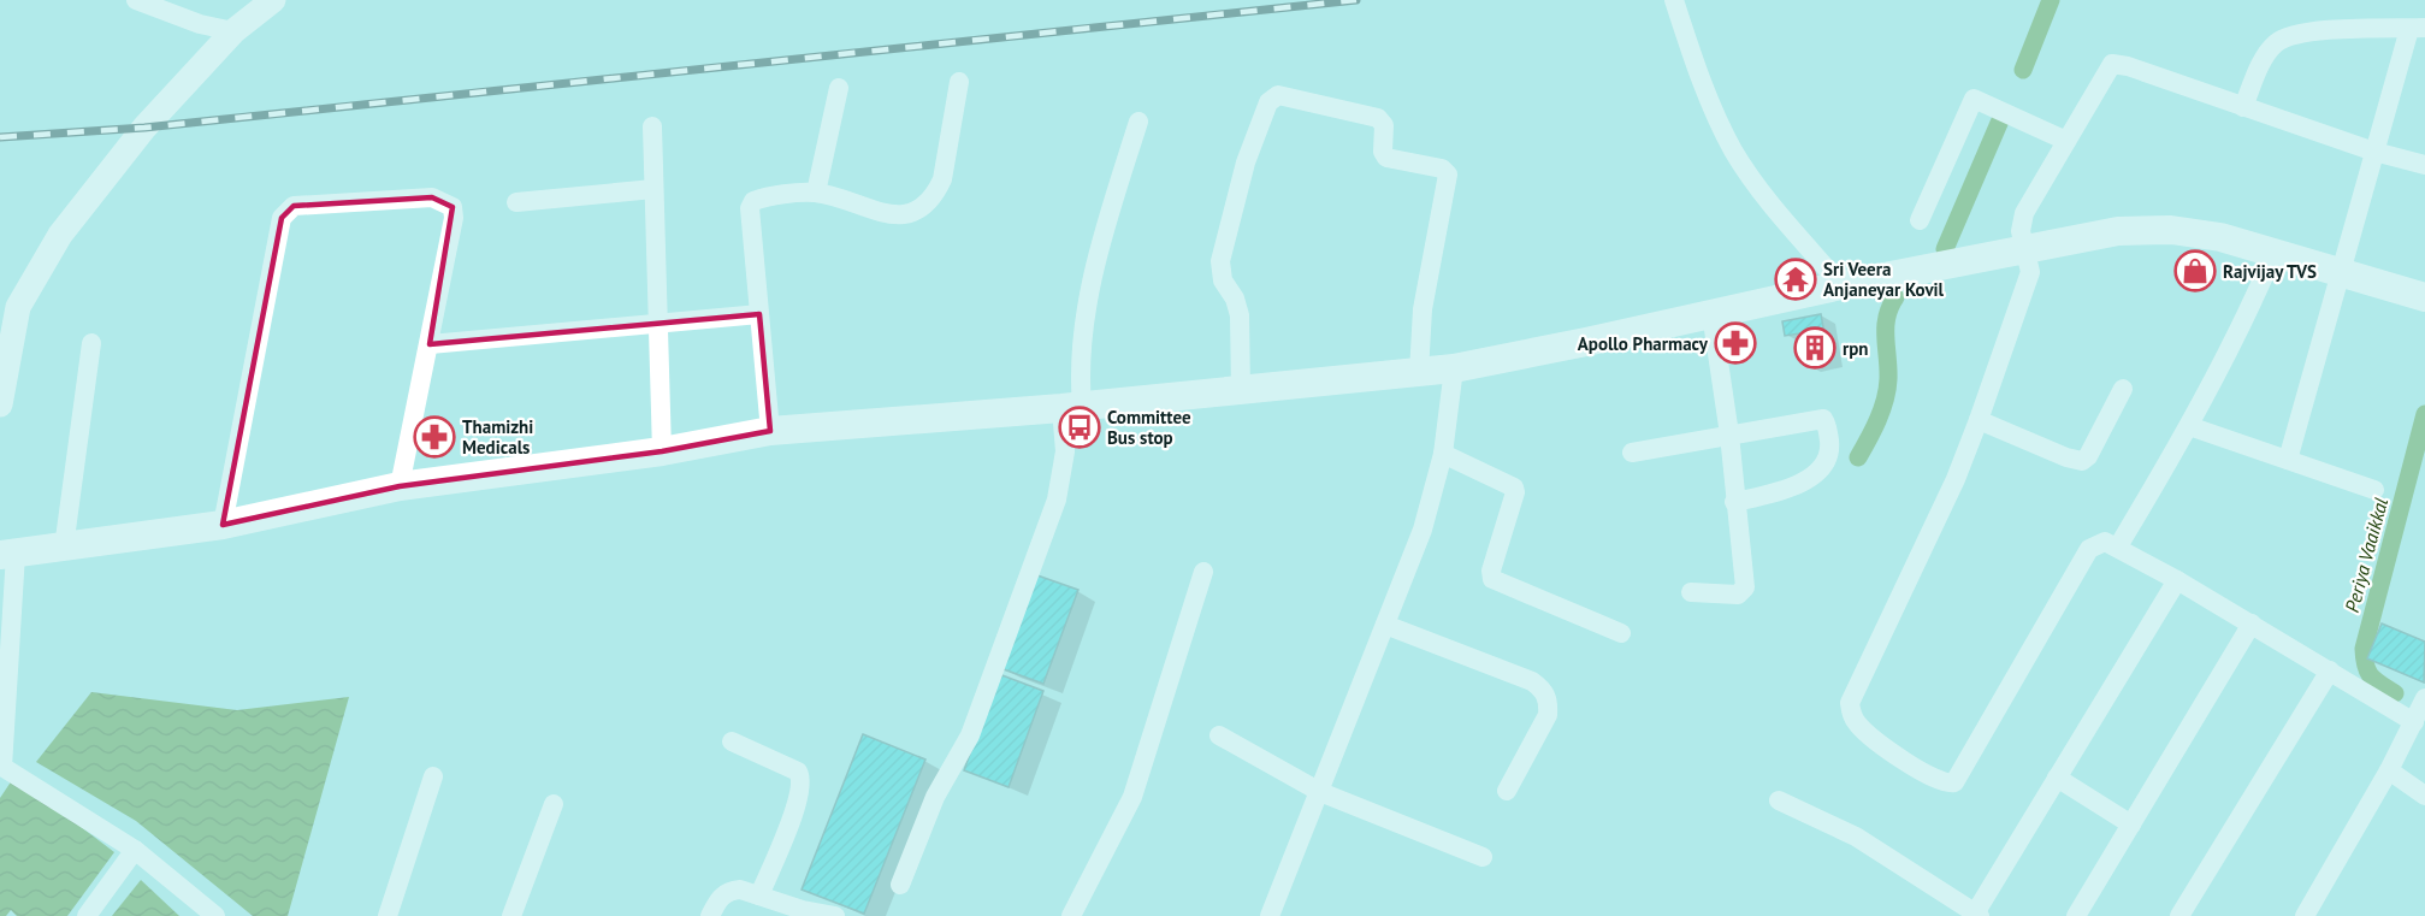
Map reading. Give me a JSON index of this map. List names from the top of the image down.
{
  "water": ["Periya Vaaikkal"],
  "places": {
    "shop": ["Rajvijay TVS"],
    "temple": ["Sri Veera Anjaneyar Kovil"],
    "pharmacy": ["Apollo Pharmacy", "Thamizhi Medicals"],
    "building": ["rpn"],
    "bus stop": ["Committee Bus stop"]
  }
}
